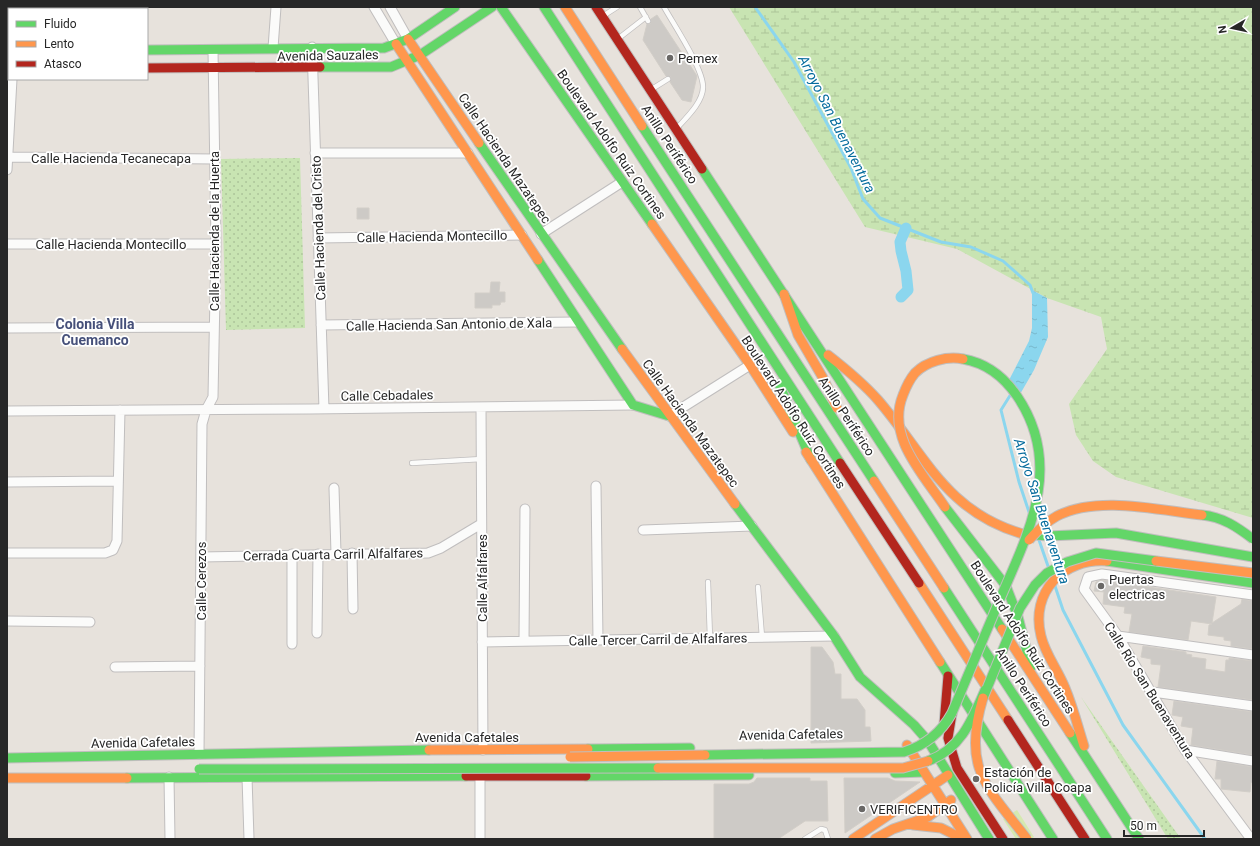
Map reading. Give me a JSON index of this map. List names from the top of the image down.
{
  "streets": {
    "main road": [
      "Avenida Sauzales",
      "Boulevard Adolfo Ruiz Cortines",
      "Anillo Periférico",
      "Calle Hacienda Mazatepec",
      "Calle Cebadales",
      "Avenida Cafetales"
    ],
    "street": [
      "Calle Hacienda Tecanecapa",
      "Calle Hacienda del Cristo",
      "Calle Hacienda de la Huerta",
      "Calle Hacienda Montecillo",
      "Calle Hacienda San Antonio de Xala",
      "Cerrada Cuarta Carril Alfalfares",
      "Calle Alfalfares",
      "Calle Cerezos",
      "Calle Tercer Carril de Alfalfares",
      "Calle Río San Buenaventura"
    ]
  },
  "crossings": [
    ["Avenida Sauzales", "Calle Hacienda Mazatepec"],
    ["Avenida Sauzales", "Calle Hacienda del Cristo"],
    ["Avenida Sauzales", "Calle Hacienda de la Huerta"],
    ["Calle Hacienda Tecanecapa", "Calle Hacienda de la Huerta"],
    ["Calle Hacienda Mazatepec", "Calle Hacienda Montecillo"],
    ["Calle Hacienda Mazatepec", "Calle Hacienda San Antonio de Xala"],
    ["Calle Hacienda Mazatepec", "Calle Cebadales"],
    ["Calle Hacienda Mazatepec", "Calle Tercer Carril de Alfalfares"],
    ["Calle Hacienda Mazatepec", "Avenida Cafetales"],
    ["Calle Hacienda del Cristo", "Calle Hacienda Montecillo"],
    ["Calle Hacienda del Cristo", "Calle Hacienda San Antonio de Xala"],
    ["Calle Hacienda del Cristo", "Calle Cebadales"],
    ["Calle Hacienda de la Huerta", "Calle Hacienda Montecillo"],
    ["Calle Hacienda de la Huerta", "Calle Cebadales"],
    ["Calle Hacienda de la Huerta", "Calle Cerezos"],
    ["Calle Cebadales", "Calle Alfalfares"],
    ["Calle Cebadales", "Calle Cerezos"],
    ["Cerrada Cuarta Carril Alfalfares", "Calle Alfalfares"],
    ["Cerrada Cuarta Carril Alfalfares", "Calle Cerezos"],
    ["Calle Alfalfares", "Calle Tercer Carril de Alfalfares"],
    ["Calle Alfalfares", "Avenida Cafetales"],
    ["Calle Cerezos", "Avenida Cafetales"]
  ],
  "districts": ["Colonia Villa Cuemanco"],
  "water": ["Arroyo San Buenaventura"],
  "places": [
    "Pemex",
    "Puertas electricas",
    "Estación de Policía Villa Coapa",
    "VERIFICENTRO"
  ],
  "legend": ["Fluido", "Lento", "Atasco"],
  "scale_bar": "50 m",
  "north": "left"
}
